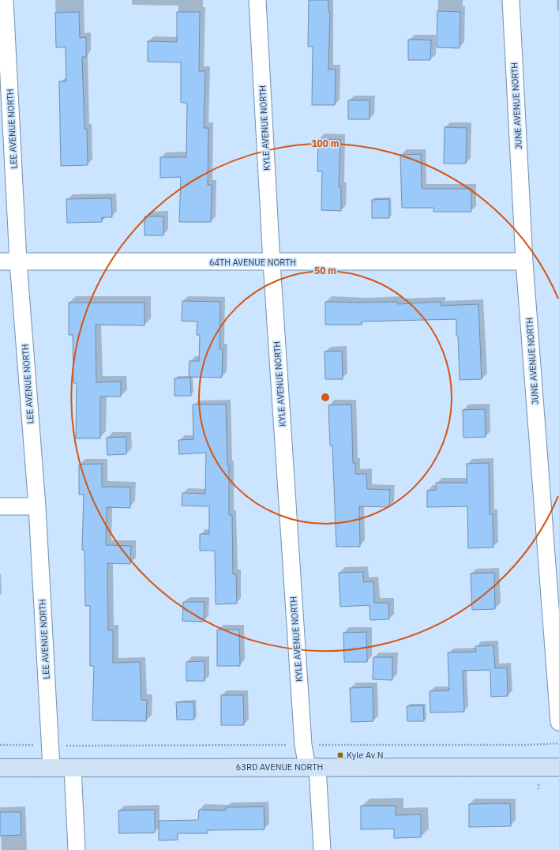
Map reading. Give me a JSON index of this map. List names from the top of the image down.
{
  "streets": {
    "street": [
      "JUNE AVENUE NORTH",
      "KYLE AVENUE NORTH",
      "LEE AVENUE NORTH",
      "64TH AVENUE NORTH",
      "63RD AVENUE NORTH"
    ]
  },
  "crossings": [
    ["JUNE AVENUE NORTH", "64TH AVENUE NORTH"],
    ["KYLE AVENUE NORTH", "64TH AVENUE NORTH"],
    ["KYLE AVENUE NORTH", "63RD AVENUE NORTH"],
    ["LEE AVENUE NORTH", "64TH AVENUE NORTH"],
    ["LEE AVENUE NORTH", "63RD AVENUE NORTH"]
  ],
  "places": {
    "transit": ["Kyle Av N"]
  },
  "rings": ["100 m", "50 m"]
}
